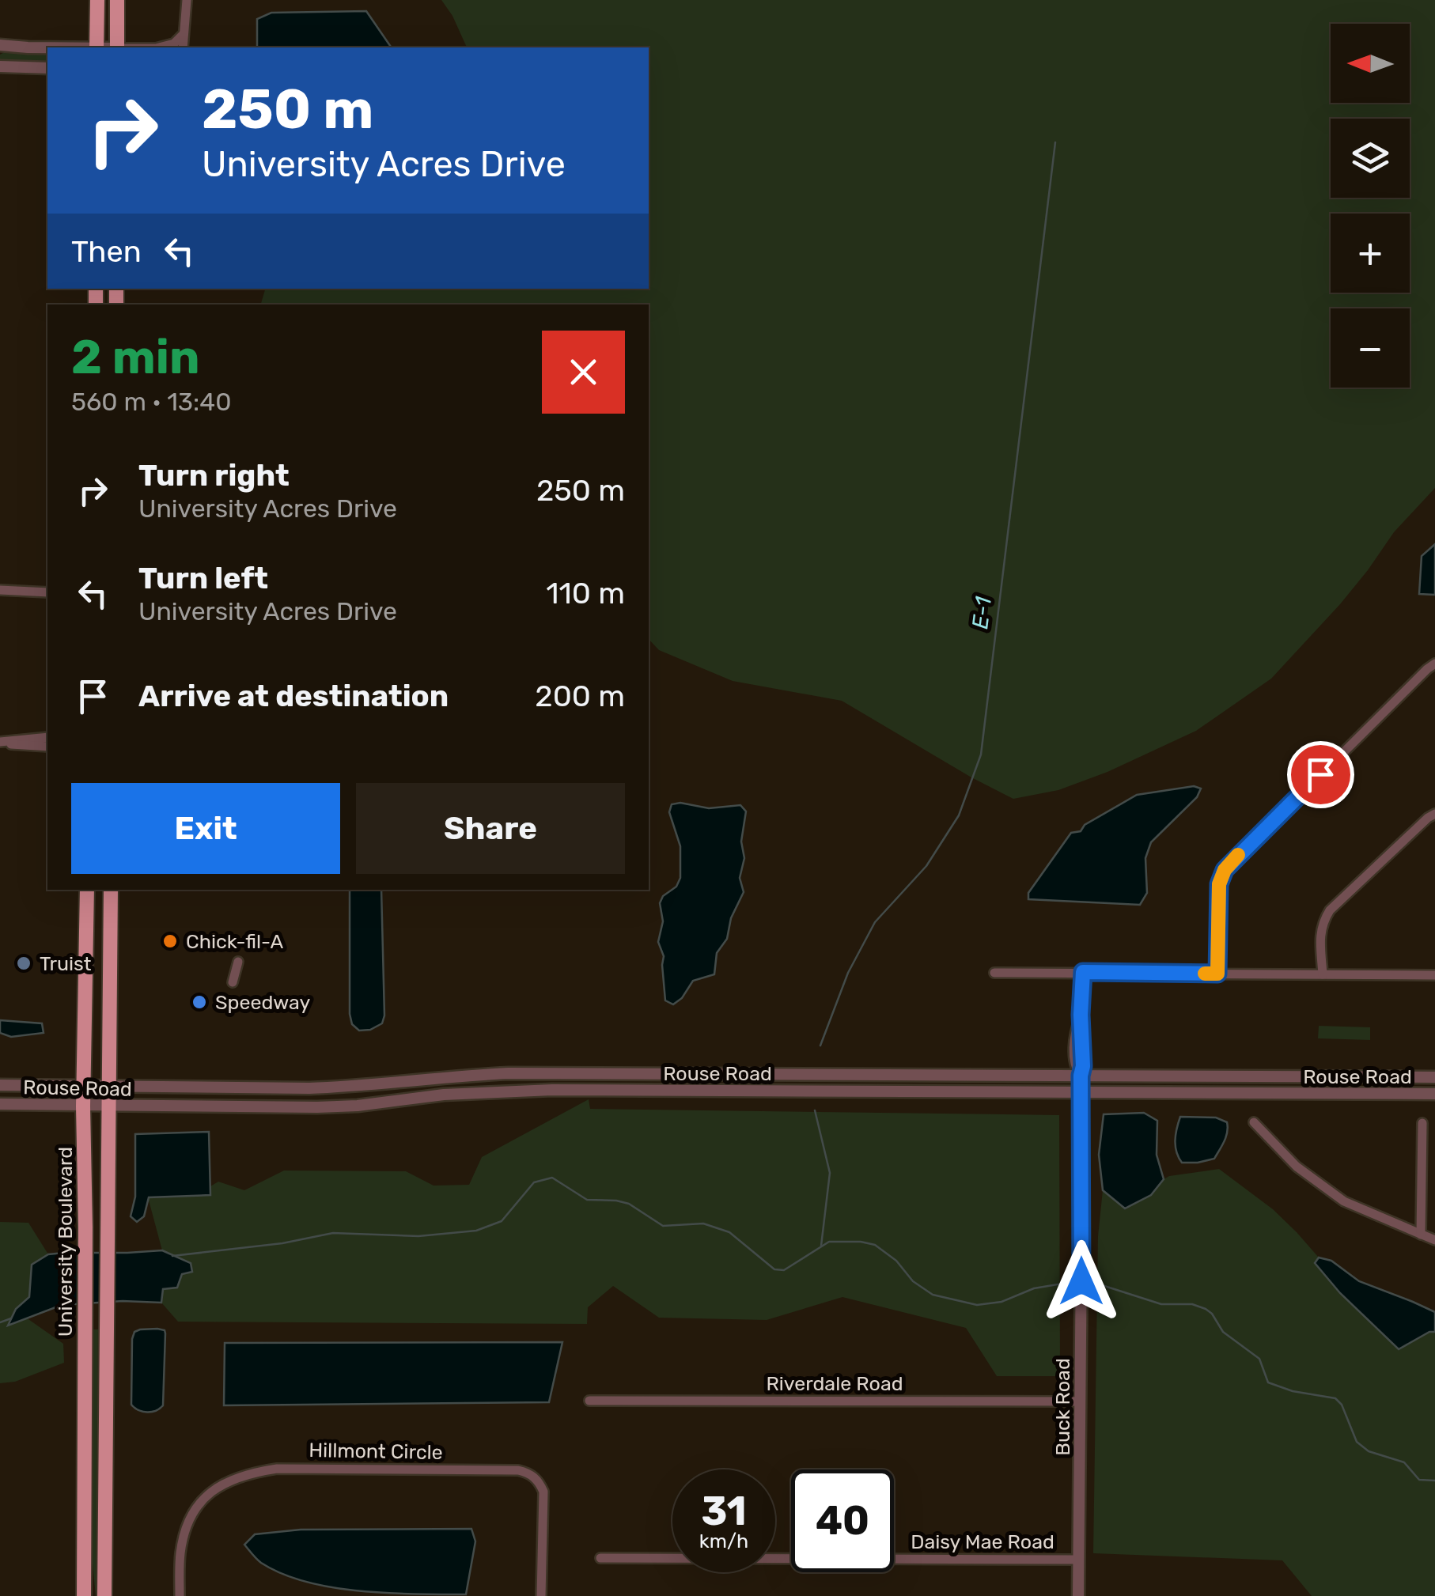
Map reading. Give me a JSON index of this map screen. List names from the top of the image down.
{
  "streets": {
    "main road": ["University Boulevard"],
    "street": [
      "Rouse Road",
      "Riverdale Road",
      "Buck Road",
      "Hillmont Circle",
      "Daisy Mae Road"
    ]
  },
  "crossings": [
    ["Rouse Road", "University Boulevard"],
    ["Rouse Road", "Buck Road"],
    ["Riverdale Road", "Buck Road"],
    ["Buck Road", "Daisy Mae Road"]
  ],
  "water": ["E-1"],
  "places": ["Chick-fil-A", "Truist", "Speedway"],
  "north": "left",
  "page": {
    "map_buttons": ["+", "−"],
    "turn": ["250 m", "University Acres Drive"],
    "then": "Then",
    "heading": ["2 min", "560 m · 13:40"],
    "list": [
      {
        "name": "Turn right",
        "note": "University Acres Drive",
        "value": "250 m"
      },
      {
        "name": "Turn left",
        "note": "University Acres Drive",
        "value": "110 m"
      },
      {
        "name": "Arrive at destination",
        "value": "200 m"
      }
    ],
    "buttons": ["Exit", "Share"],
    "speed": "31 km/h",
    "limit": "40"
  }
}
